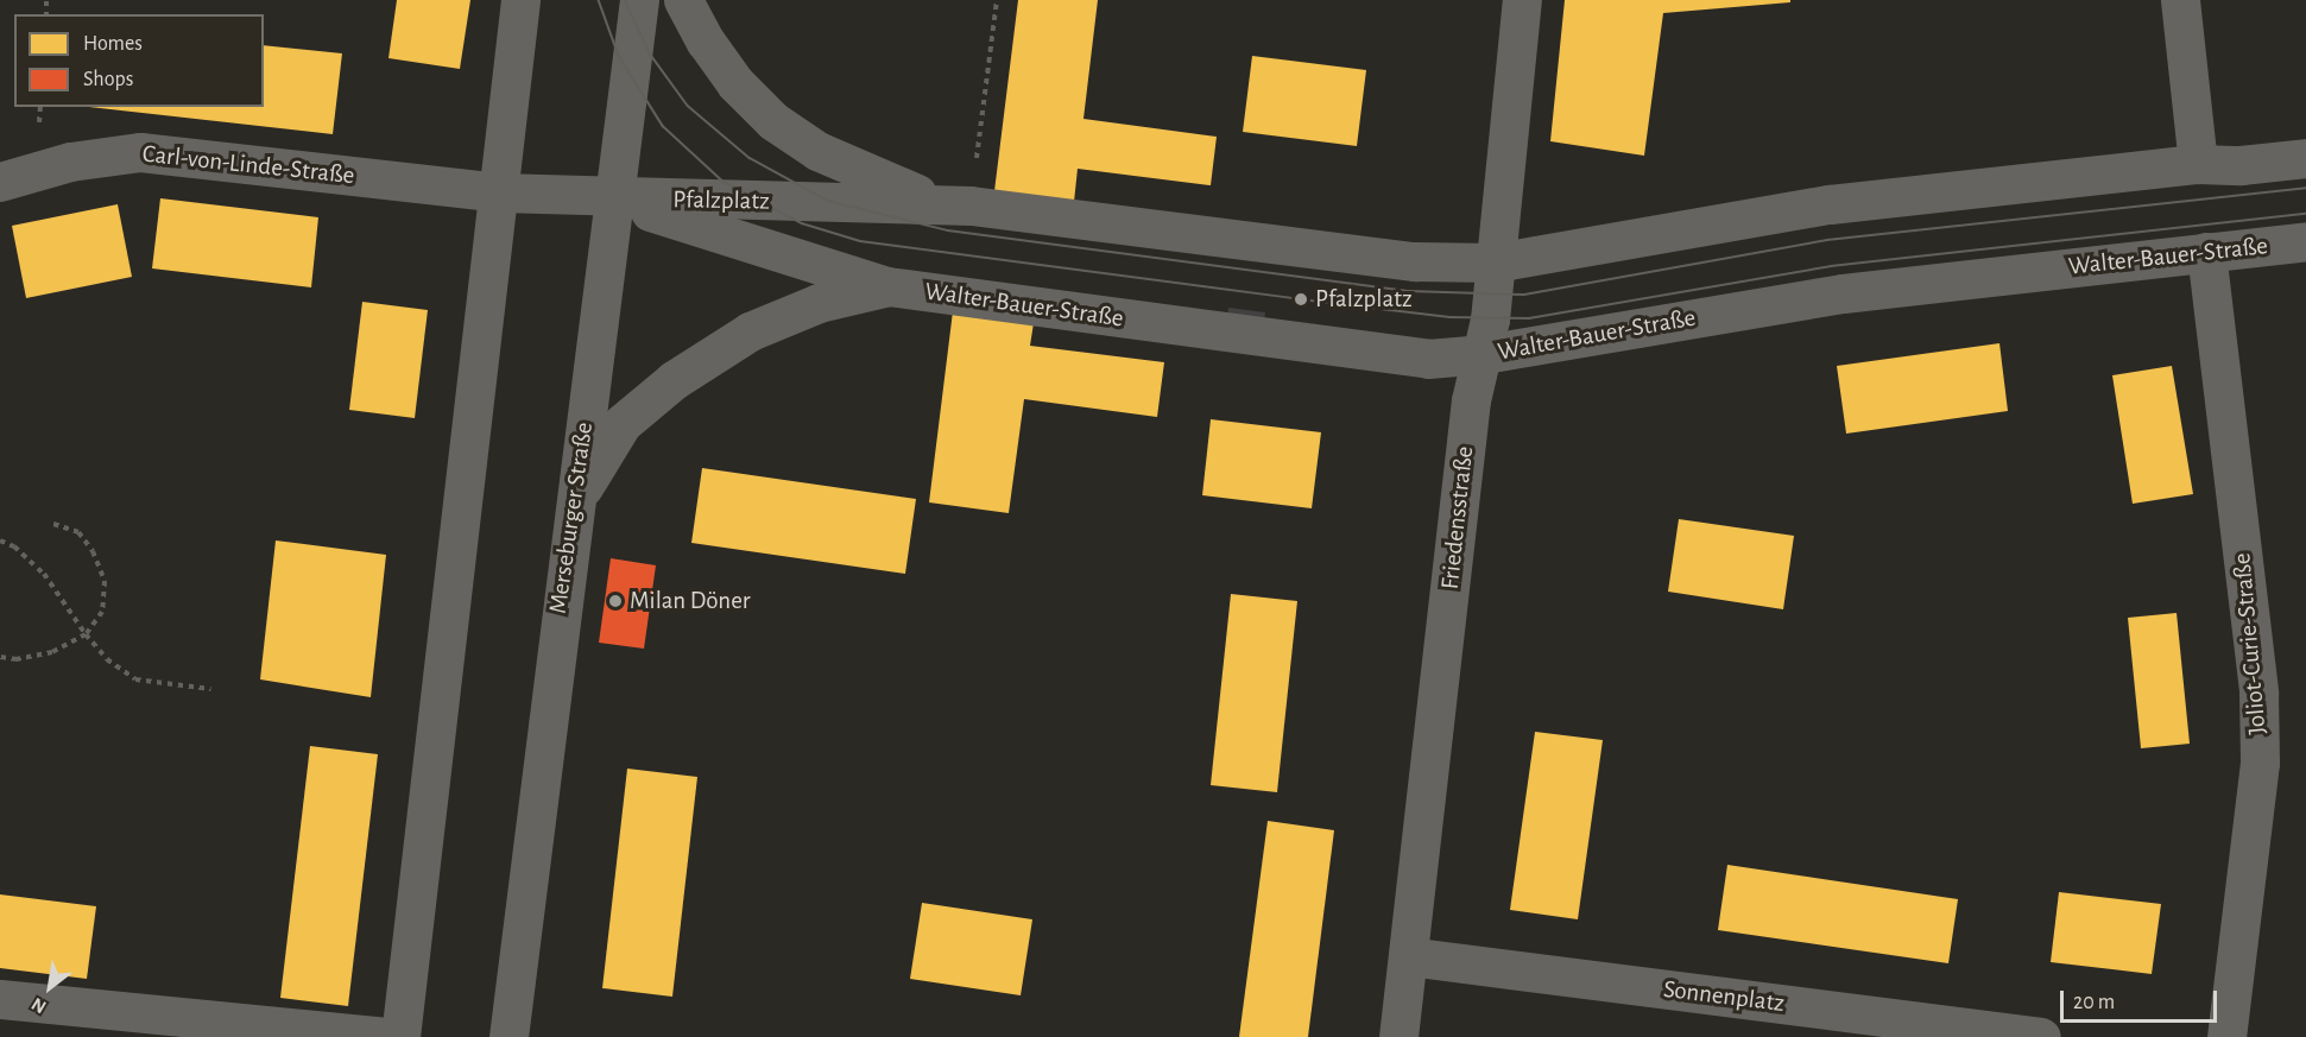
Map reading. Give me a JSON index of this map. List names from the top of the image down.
{
  "streets": {
    "street": [
      "Carl-von-Linde-Straße",
      "Pfalzplatz",
      "Walter-Bauer-Straße",
      "Merseburger Straße",
      "Friedensstraße",
      "Joliot-Curie-Straße",
      "Sonnenplatz"
    ]
  },
  "crossings": [
    ["Carl-von-Linde-Straße", "Pfalzplatz"],
    ["Pfalzplatz", "Walter-Bauer-Straße"],
    ["Pfalzplatz", "Merseburger Straße"],
    ["Walter-Bauer-Straße", "Friedensstraße"],
    ["Walter-Bauer-Straße", "Joliot-Curie-Straße"],
    ["Friedensstraße", "Sonnenplatz"]
  ],
  "places": ["Pfalzplatz", "Milan Döner"],
  "legend": ["Homes", "Shops"],
  "scale_bar": "20 m",
  "north": "bottom left"
}
